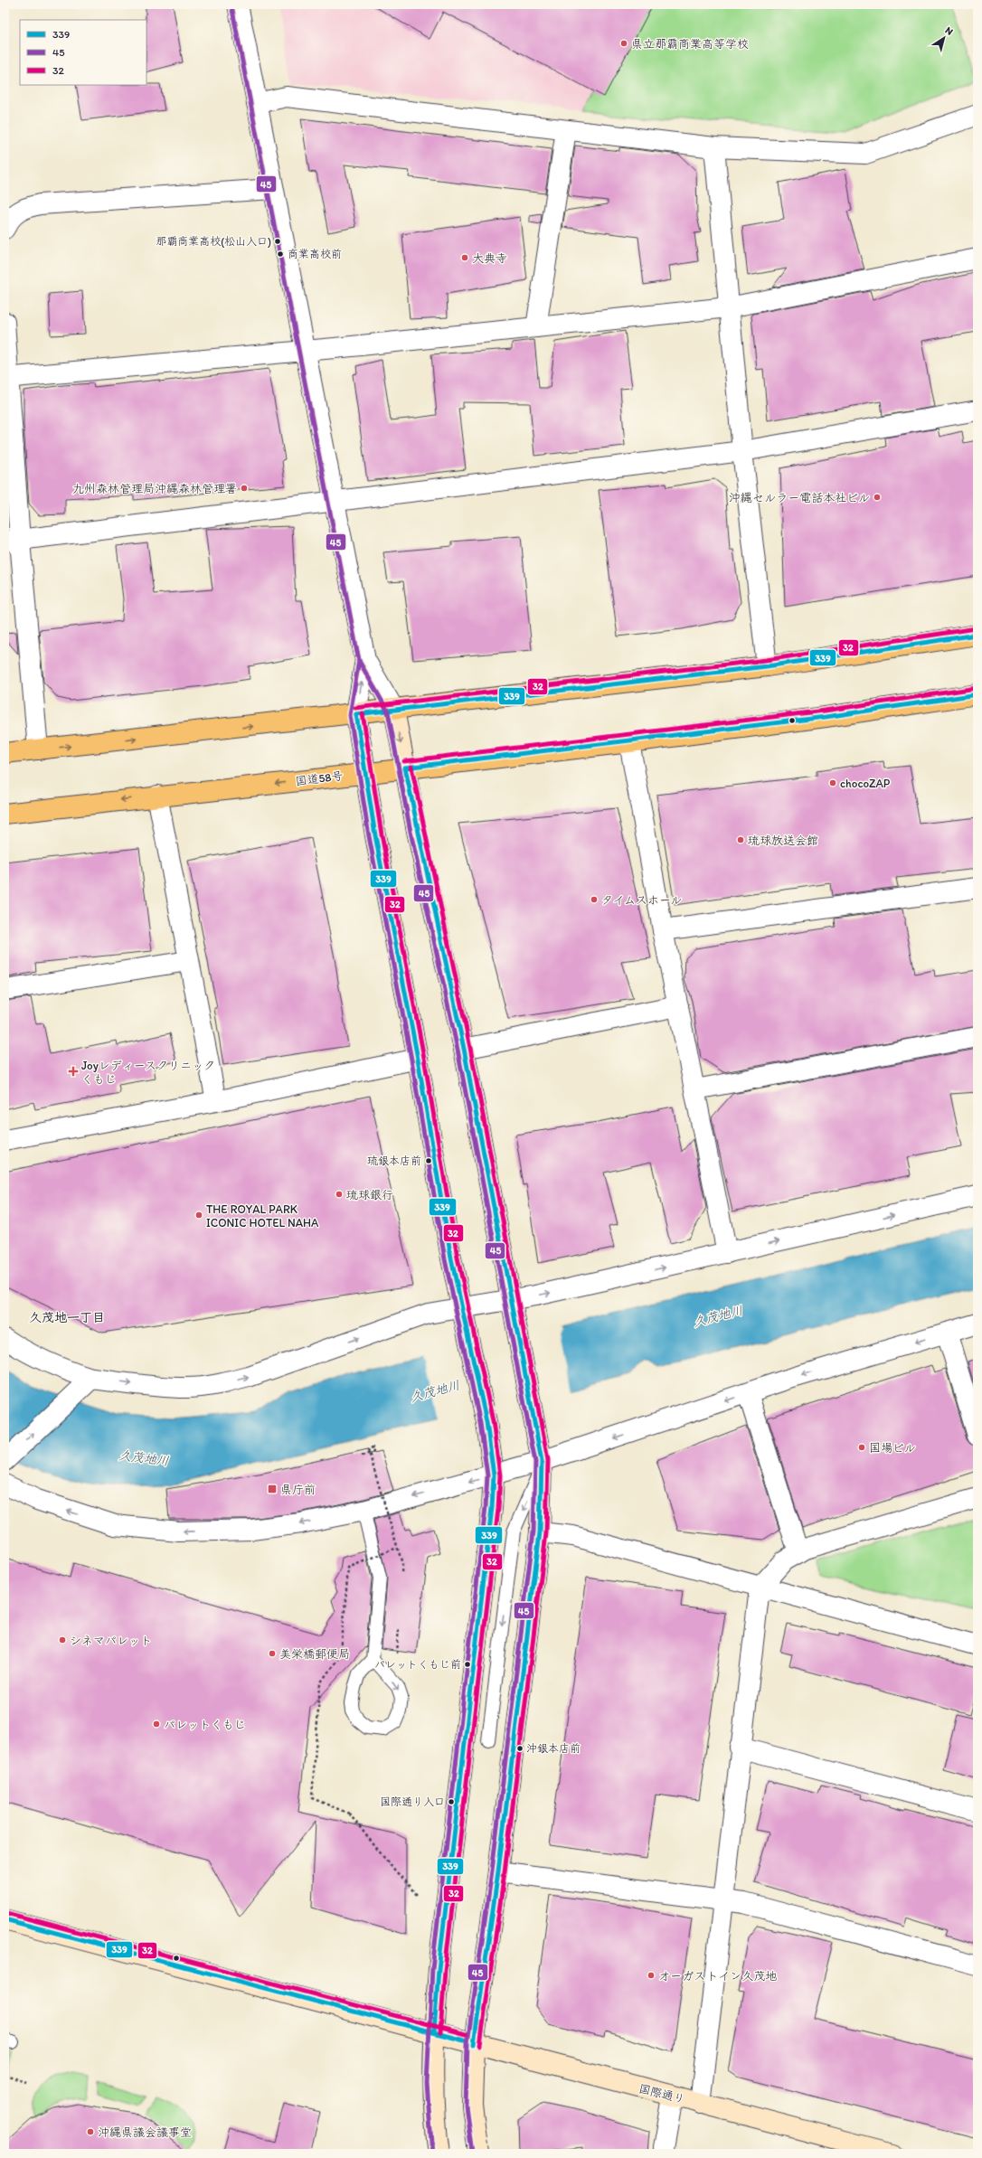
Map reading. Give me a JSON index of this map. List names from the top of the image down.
{
  "streets": {
    "highway": ["国道58号"],
    "main road": ["国際通り"]
  },
  "districts": ["久茂地一丁目"],
  "water": ["久茂地川"],
  "places": {
    "other": [
      "県立那覇商業高等学校",
      "那覇商業高校(松山入口)",
      "商業高校前",
      "大典寺",
      "九州森林管理局沖縄森林管理署",
      "沖縄セルラー電話本社ビル",
      "chocoZAP",
      "琉球放送会館",
      "タイムスホール",
      "琉銀本店前",
      "琉球銀行",
      "THE ROYAL PARK ICONIC HOTEL NAHA",
      "国場ビル",
      "シネマパレット",
      "美栄橋郵便局",
      "パレットくもじ前",
      "パレットくもじ",
      "沖銀本店前",
      "国際通り入口",
      "オーガストイン久茂地",
      "沖縄県議会議事堂"
    ],
    "health": ["Joyレディースクリニック くもじ"],
    "transit": ["県庁前"]
  },
  "lines": ["transit line 45", "transit line 32", "transit line 339"],
  "legend": ["339", "45", "32"],
  "north": "top right"
}
